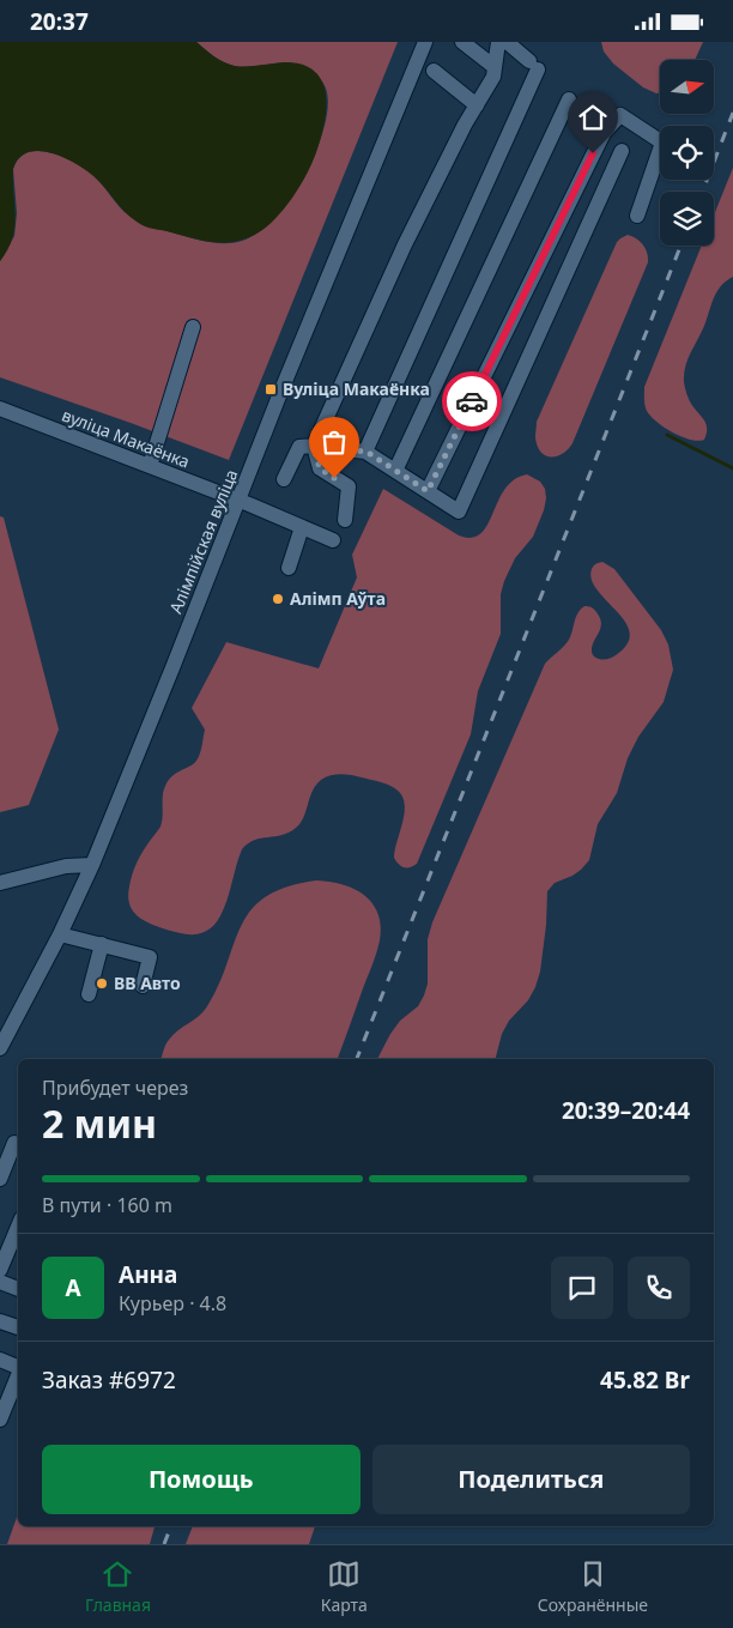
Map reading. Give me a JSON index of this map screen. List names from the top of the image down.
{
  "streets": {
    "street": ["вуліца Макаёнка", "Алімпійская вуліца"]
  },
  "crossings": [
    ["вуліца Макаёнка", "Алімпійская вуліца"]
  ],
  "places": {
    "transit": ["Вуліца Макаёнка"],
    "other": ["Алімп Аўта", "ВВ Авто"]
  },
  "north": "right",
  "page": {
    "status": "20:37",
    "heading": ["2 мин", "Прибудет через", "20:39–20:44"],
    "panel": [
      "Анна",
      "Курьер · 4.8",
      "Заказ #6972",
      "45.82 Br"
    ],
    "bar": "В пути · 160 m",
    "round": "А",
    "buttons": ["Помощь", "Поделиться"],
    "tabs": ["Главная", "Карта", "Сохранённые"]
  }
}
